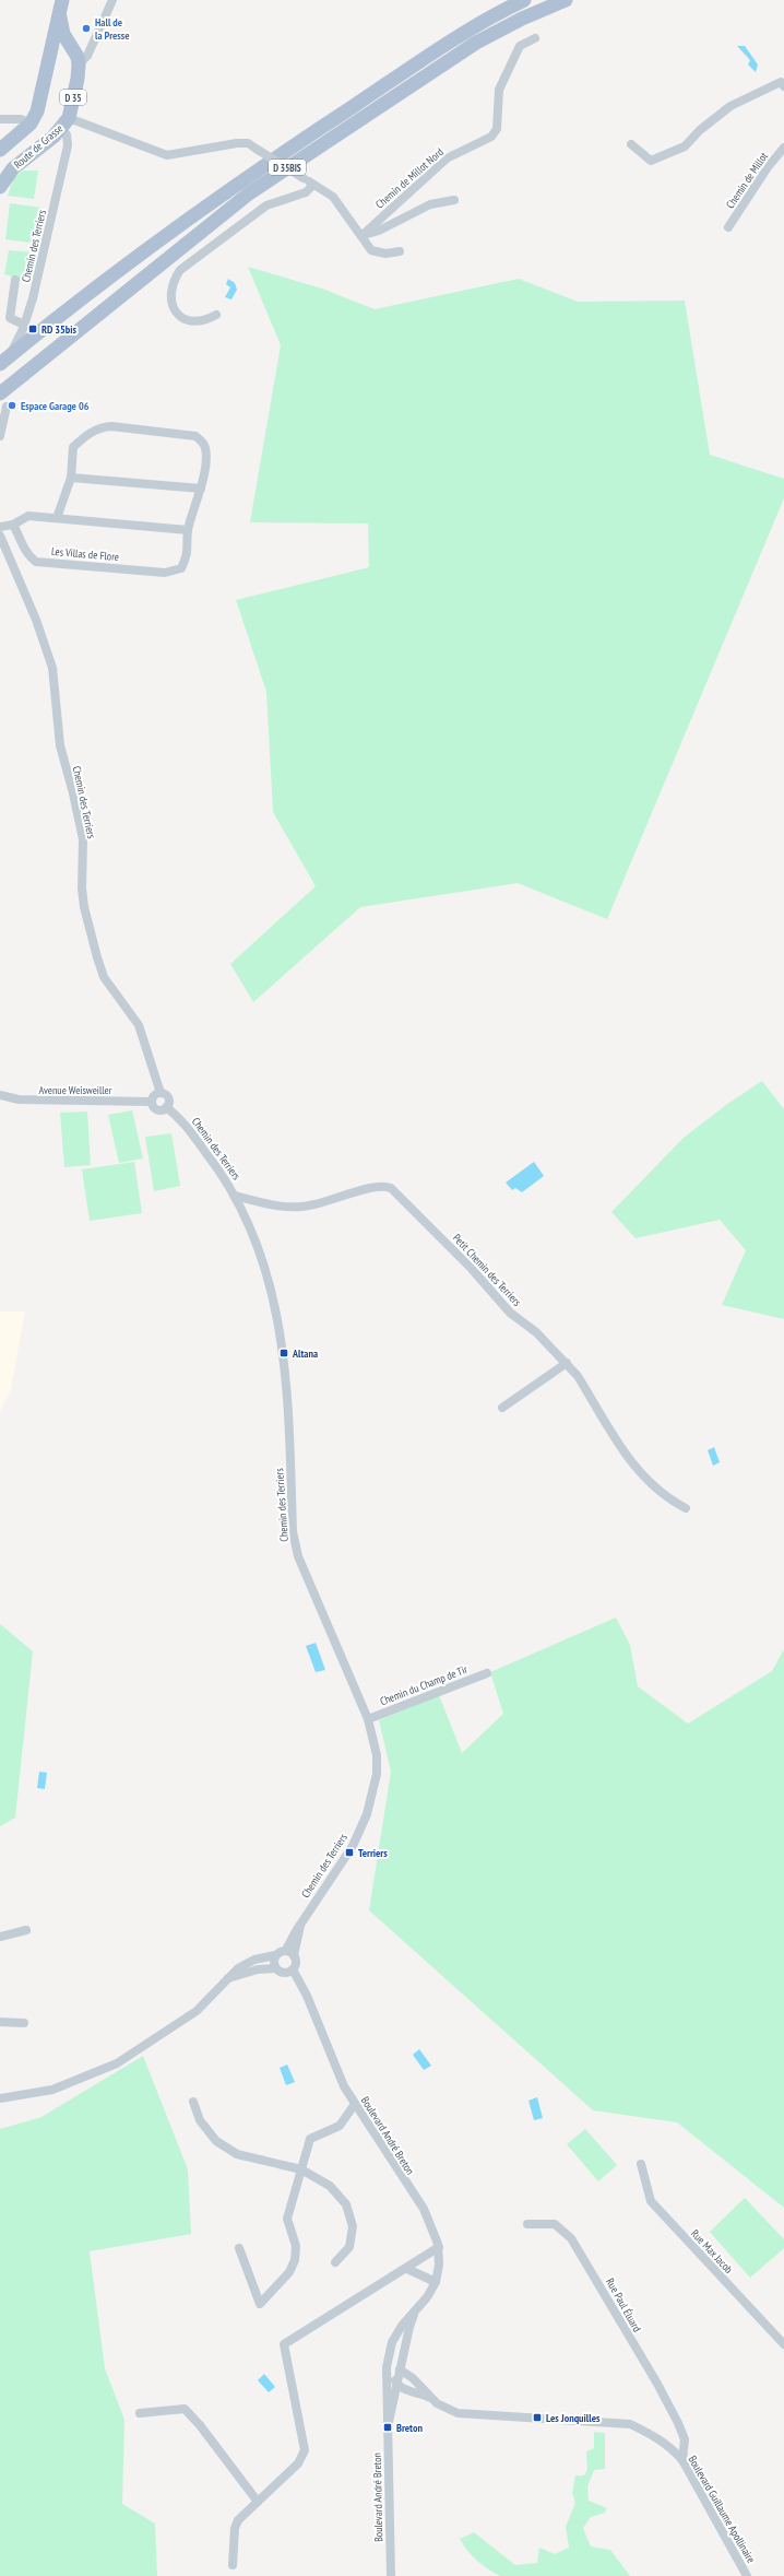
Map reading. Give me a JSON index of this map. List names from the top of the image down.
{
  "streets": {
    "main road": ["D 35", "Route de Grasse", "D 35BIS"],
    "street": [
      "Chemin de Millot Nord",
      "Chemin de Millot",
      "Chemin des Terriers",
      "Les Villas de Flore",
      "Avenue Weisweiller",
      "Petit Chemin des Terriers",
      "Chemin du Champ de Tir",
      "Boulevard André Breton",
      "Rue Max Jacob",
      "Rue Paul Éluard",
      "Boulevard Guillaume Apollinaire"
    ]
  },
  "crossings": [
    ["Route de Grasse", "Chemin des Terriers"],
    ["D 35BIS", "Chemin des Terriers"],
    ["Chemin des Terriers", "Avenue Weisweiller"],
    ["Chemin des Terriers", "Petit Chemin des Terriers"],
    ["Chemin des Terriers", "Chemin du Champ de Tir"],
    ["Chemin des Terriers", "Boulevard André Breton"],
    ["Boulevard André Breton", "Boulevard Guillaume Apollinaire"],
    ["Rue Paul Éluard", "Boulevard Guillaume Apollinaire"]
  ],
  "places": {
    "other": ["Hall de la Presse", "Espace Garage 06"],
    "transit": [
      "RD 35bis",
      "Altana",
      "Terriers",
      "Les Jonquilles",
      "Breton"
    ]
  }
}
